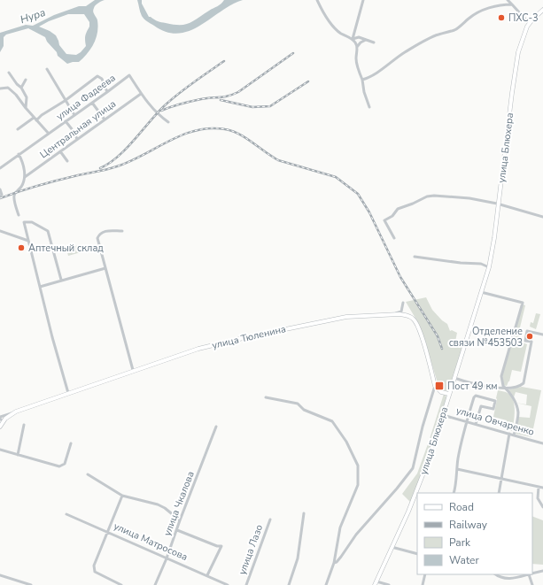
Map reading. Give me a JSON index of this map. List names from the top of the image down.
{
  "streets": {
    "main road": ["улица Блюхера", "улица Тюленина"],
    "street": [
      "улица Фадеева",
      "Центральная улица",
      "улица Овчаренко",
      "улица Чкалова",
      "улица Матросова",
      "улица Лазо"
    ]
  },
  "crossings": [
    ["улица Фадеева", "Центральная улица"],
    ["улица Блюхера", "улица Овчаренко"],
    ["улица Чкалова", "улица Матросова"]
  ],
  "water": ["Нура"],
  "places": {
    "other": ["ПХС-3", "Аптечный склад", "Отделение связи №453503"],
    "transit": ["Пост 49 км"]
  },
  "legend": [
    "Road",
    "Railway",
    "Park",
    "Water"
  ]
}
